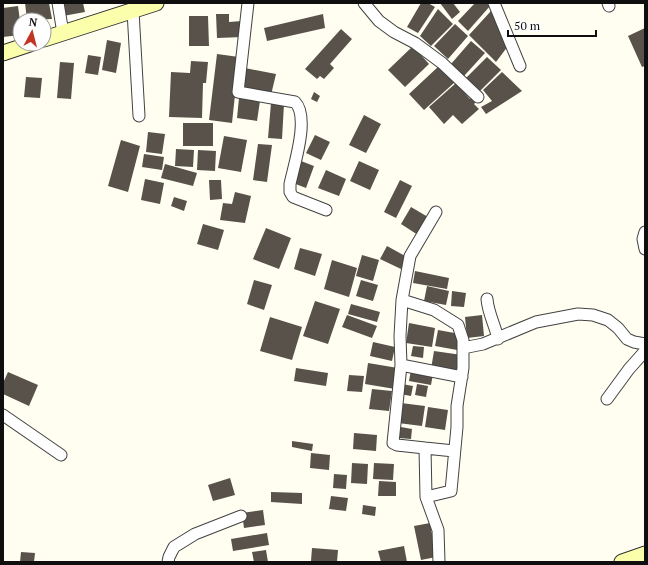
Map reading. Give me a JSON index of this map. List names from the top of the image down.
{
  "scale_bar": "50 m",
  "north": "top"
}
